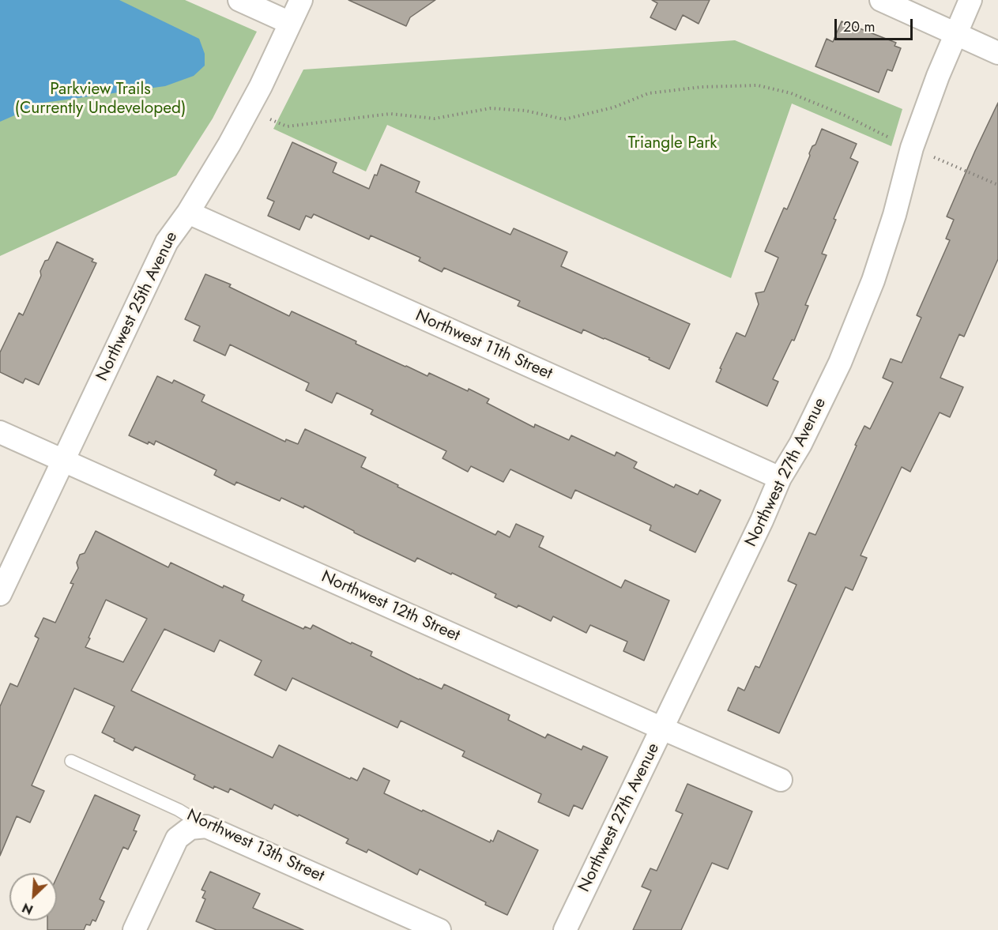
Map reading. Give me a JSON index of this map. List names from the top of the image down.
{
  "streets": {
    "street": [
      "Northwest 25th Avenue",
      "Northwest 11th Street",
      "Northwest 27th Avenue",
      "Northwest 12th Street",
      "Northwest 13th Street"
    ]
  },
  "crossings": [
    ["Northwest 25th Avenue", "Northwest 11th Street"],
    ["Northwest 25th Avenue", "Northwest 12th Street"],
    ["Northwest 11th Street", "Northwest 27th Avenue"],
    ["Northwest 27th Avenue", "Northwest 12th Street"]
  ],
  "parks": ["Parkview Trails (Currently Undeveloped)", "Triangle Park"],
  "scale_bar": "20 m",
  "north": "bottom left"
}
